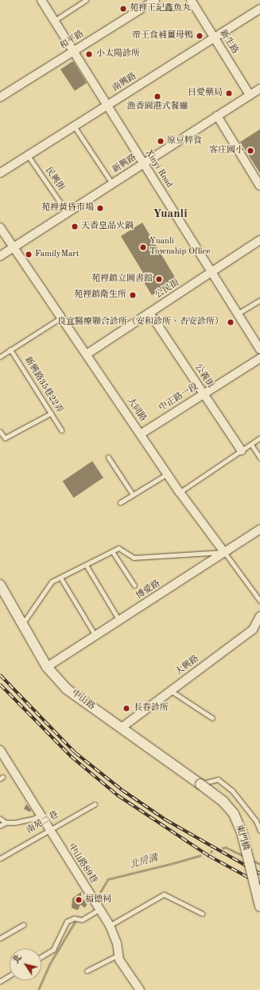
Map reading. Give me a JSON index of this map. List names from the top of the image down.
{
  "streets": {
    "street": [
      "和平路",
      "新生路",
      "南興路",
      "新興路",
      "Xinyi Road",
      "公民街",
      "公義街",
      "中正路一段",
      "大同路",
      "博愛路",
      "大興路",
      "中山路",
      "東門橋",
      "中山路89巷"
    ],
    "lane": ["民興街", "新興路35巷22弄", "南苑二巷"]
  },
  "crossings": [
    ["和平路", "Xinyi Road"],
    ["新生路", "南興路"],
    ["新生路", "新興路"],
    ["南興路", "Xinyi Road"],
    ["南興路", "民興街"],
    ["新興路", "Xinyi Road"],
    ["新興路", "民興街"],
    ["新興路", "大同路"],
    ["Xinyi Road", "公民街"],
    ["公民街", "公義街"],
    ["公民街", "大同路"],
    ["公義街", "中正路一段"],
    ["中正路一段", "大同路"],
    ["大同路", "博愛路"],
    ["博愛路", "中山路"],
    ["大興路", "中山路"],
    ["中山路", "東門橋"],
    ["南苑二巷", "中山路89巷"]
  ],
  "districts": ["Yuanli"],
  "water": ["北房溝"],
  "places": [
    "苑裡王記鑫魚丸",
    "帝王食補薑母鴨",
    "小太陽診所",
    "日愛藥局",
    "漁香園港式餐廳",
    "原豆粹食",
    "客庄國小",
    "苑裡黃昏市場",
    "天香皇品火鍋",
    "Yuanli Township Office",
    "FamilyMart",
    "苑裡鎮立圖書館",
    "苑裡鎮衛生所",
    "良宜醫療聯合診所（安和診所、杏安診所）",
    "長春診所",
    "福德祠"
  ],
  "north": "top left"
}
